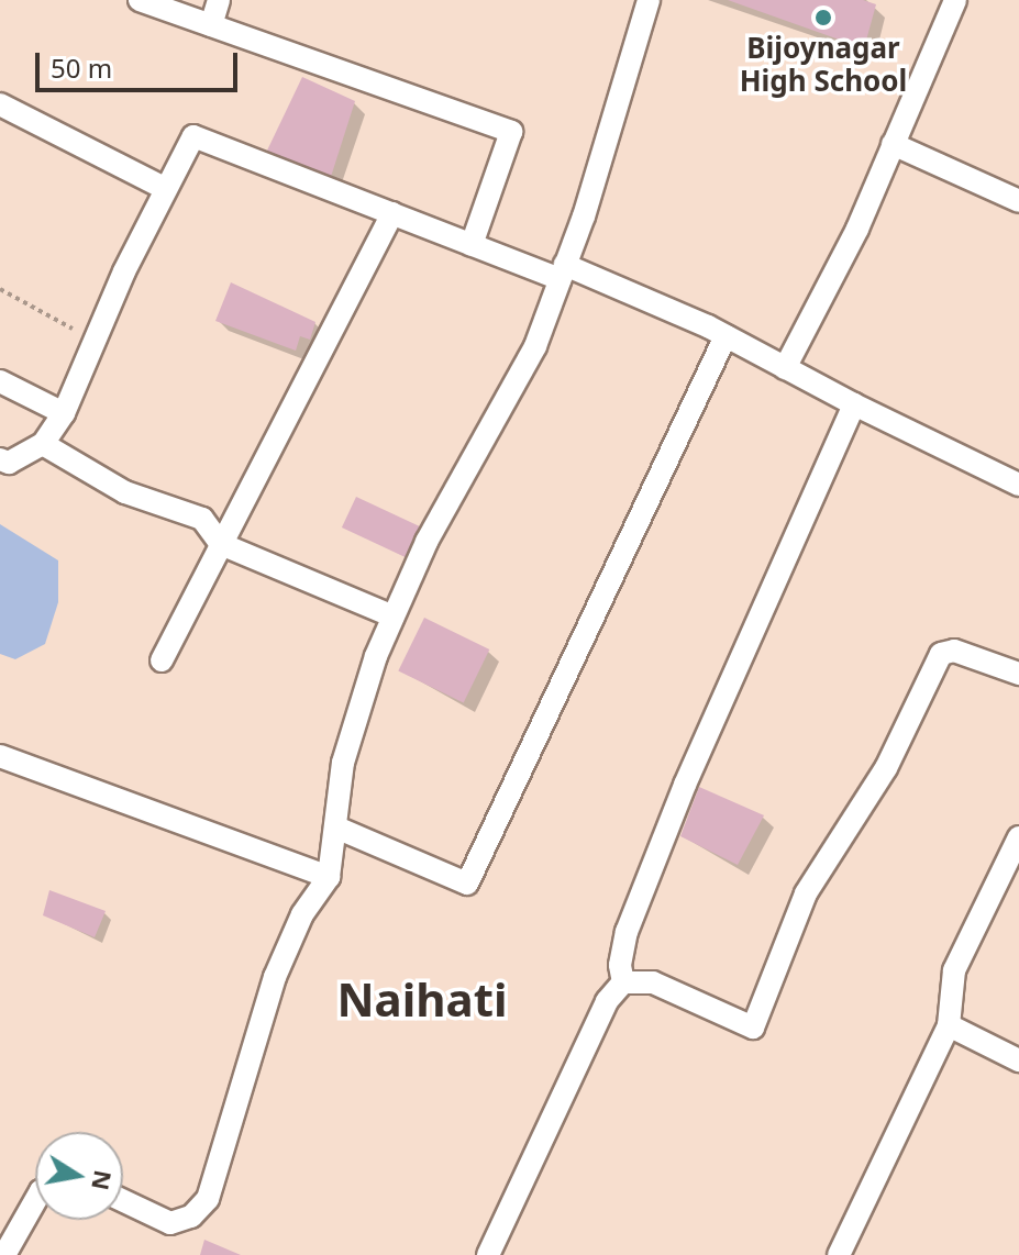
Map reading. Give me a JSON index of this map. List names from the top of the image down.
{
  "districts": ["Naihati"],
  "places": ["Bijoynagar High School"],
  "scale_bar": "50 m",
  "north": "right"
}
